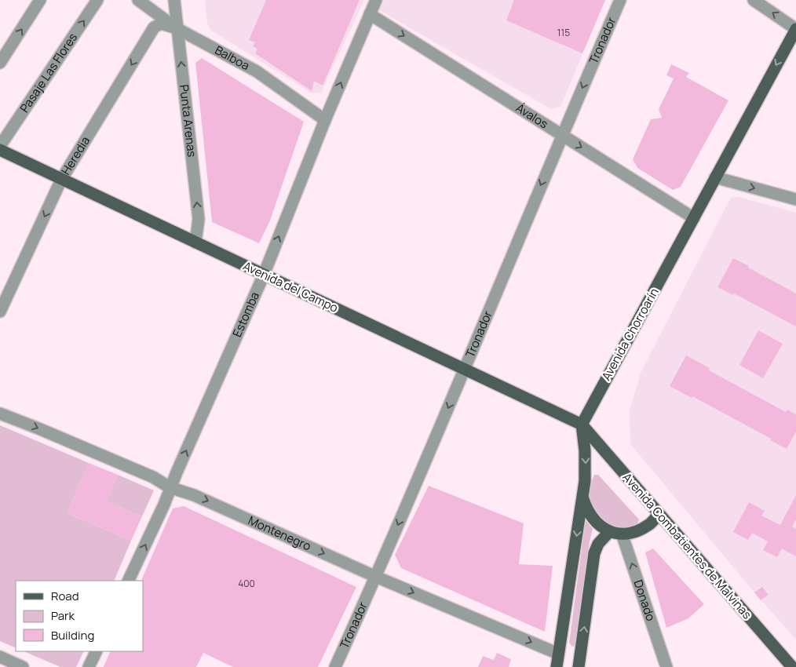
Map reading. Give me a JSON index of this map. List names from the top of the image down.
{
  "streets": {
    "main road": ["Avenida del Campo", "Avenida Chorroarín", "Avenida Combatientes de Malvinas"],
    "street": [
      "Tronador",
      "Balboa",
      "Pasaje Las Flores",
      "Ávalos",
      "Punta Arenas",
      "Heredia",
      "Estomba",
      "Montenegro",
      "Donado"
    ]
  },
  "crossings": [
    ["Tronador", "Ávalos"],
    ["Tronador", "Avenida del Campo"],
    ["Tronador", "Montenegro"],
    ["Balboa", "Punta Arenas"],
    ["Balboa", "Heredia"],
    ["Balboa", "Estomba"],
    ["Ávalos", "Estomba"],
    ["Ávalos", "Avenida Chorroarín"],
    ["Punta Arenas", "Heredia"],
    ["Punta Arenas", "Avenida del Campo"],
    ["Heredia", "Avenida del Campo"],
    ["Avenida del Campo", "Estomba"],
    ["Avenida del Campo", "Avenida Chorroarín"],
    ["Avenida del Campo", "Avenida Combatientes de Malvinas"],
    ["Estomba", "Montenegro"],
    ["Avenida Chorroarín", "Avenida Combatientes de Malvinas"]
  ],
  "one_way": [
    "Tronador",
    "Ávalos",
    "Punta Arenas",
    "Heredia",
    "Estomba",
    "Avenida Chorroarín",
    "Montenegro",
    "Donado"
  ],
  "house_numbers": ["115", "400"],
  "legend": ["Road", "Park", "Building"]
}
